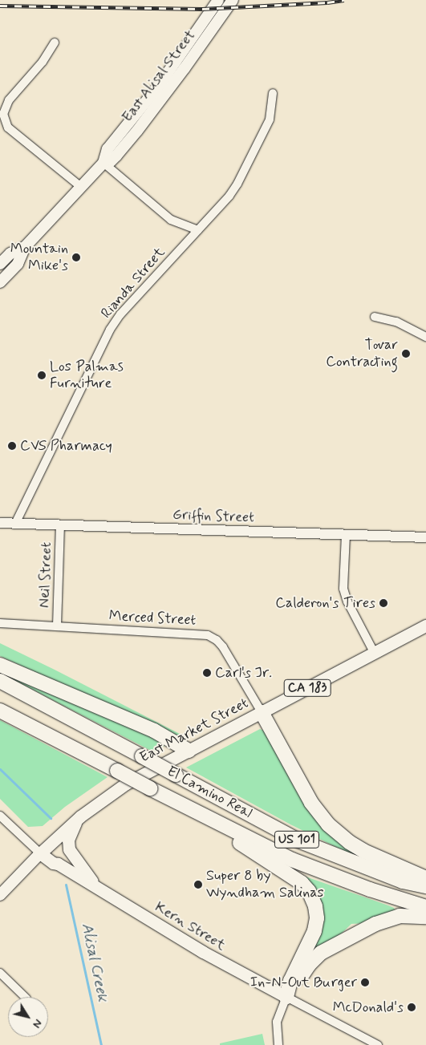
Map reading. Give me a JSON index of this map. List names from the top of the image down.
{
  "streets": {
    "highway": ["El Camino Real", "US 101"],
    "main road": [
      "East Alisal Street",
      "CA 183",
      "East Market Street",
      "Kern Street"
    ],
    "street": [
      "Rianda Street",
      "Griffin Street",
      "Neil Street",
      "Merced Street"
    ]
  },
  "crossings": [
    ["Rianda Street", "Griffin Street"],
    ["Griffin Street", "Neil Street"],
    ["Neil Street", "Merced Street"],
    ["Merced Street", "East Market Street"],
    ["East Market Street", "Kern Street"]
  ],
  "water": ["Alisal Creek"],
  "places": [
    "Mountain Mike's",
    "Tovar Contracting",
    "Los Palmas Furniture",
    "CVS Pharmacy",
    "Calderon's Tires",
    "Carl's Jr.",
    "Super 8 by Wyndham Salinas",
    "In-N-Out Burger",
    "McDonald's"
  ],
  "north": "bottom right"
}
